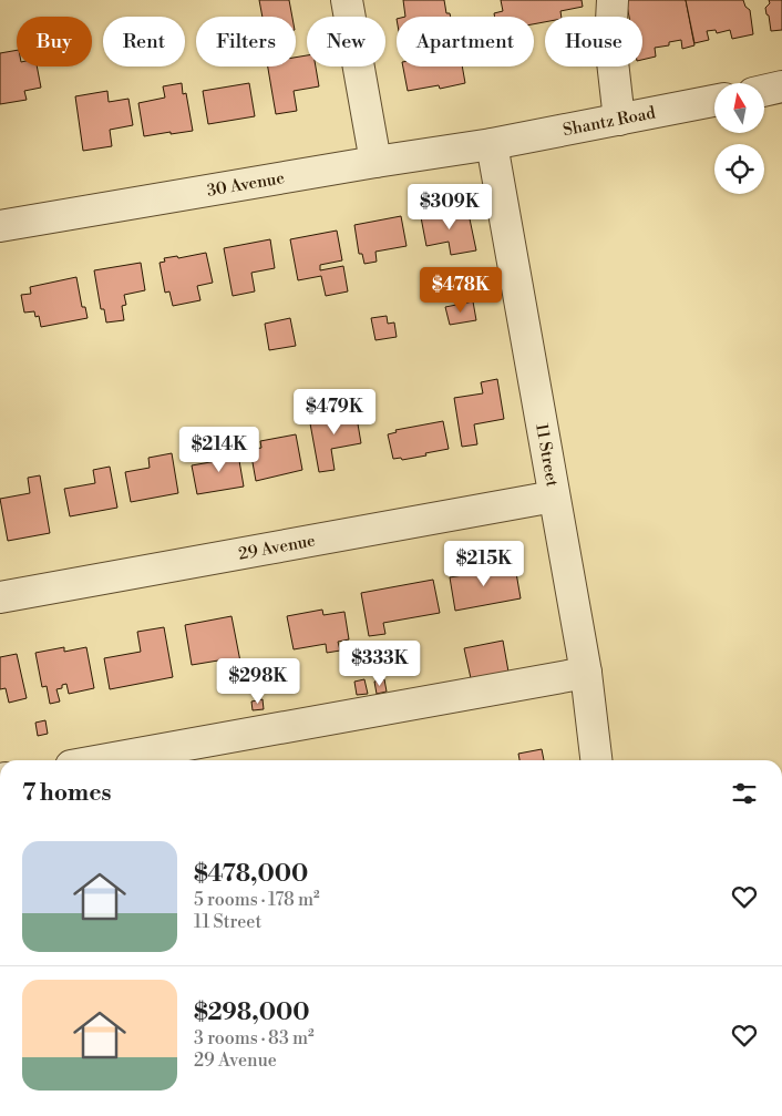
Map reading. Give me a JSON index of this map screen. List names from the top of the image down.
{
  "streets": {
    "street": [
      "Shantz Road",
      "30 Avenue",
      "11 Street",
      "29 Avenue"
    ]
  },
  "crossings": [
    ["Shantz Road", "30 Avenue"],
    ["Shantz Road", "11 Street"],
    ["30 Avenue", "11 Street"],
    ["11 Street", "29 Avenue"]
  ],
  "north": "top",
  "page": {
    "chip": [
      "Buy",
      "Rent",
      "Filters",
      "New",
      "Apartment",
      "House"
    ],
    "price": [
      "$309K",
      "$478K",
      "$479K",
      "$214K",
      "$215K",
      "$333K",
      "$298K"
    ],
    "heading": "7 homes",
    "list": [
      {
        "name": "$478,000",
        "note": "5 rooms · 178 m² · 11 Street"
      },
      {
        "name": "$298,000",
        "note": "3 rooms · 83 m² · 29 Avenue"
      }
    ]
  }
}
